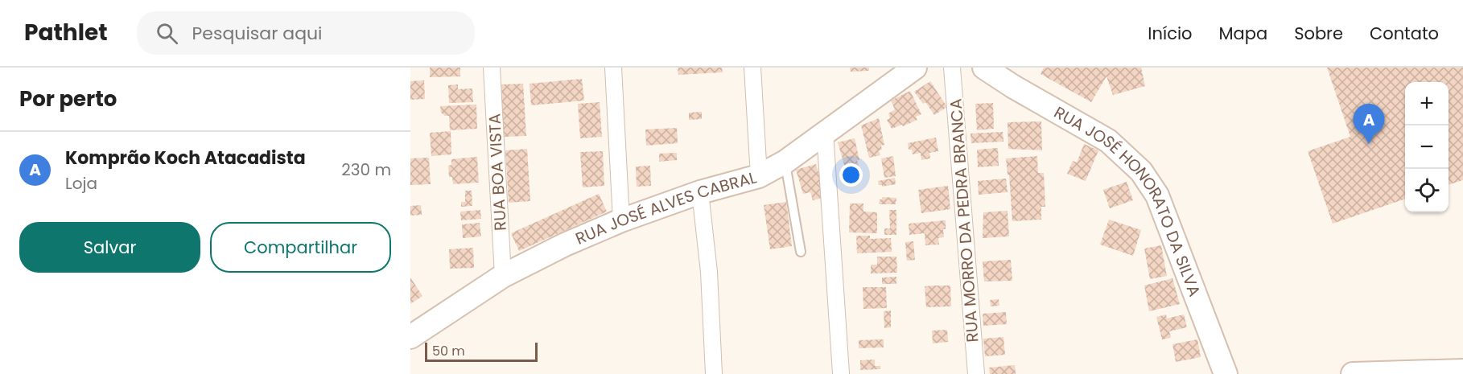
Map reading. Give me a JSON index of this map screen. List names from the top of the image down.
{
  "streets": {
    "main road": ["RUA JOSÉ HONORATO DA SILVA", "RUA JOSÉ ALVES CABRAL"],
    "street": ["RUA BOA VISTA", "RUA MORRO DA PEDRA BRANCA"]
  },
  "crossings": [
    ["RUA BOA VISTA", "RUA JOSÉ ALVES CABRAL"]
  ],
  "scale_bar": "50 m",
  "page": {
    "header": "Pathlet",
    "search": "Pesquisar aqui",
    "nav": [
      "Início",
      "Mapa",
      "Sobre",
      "Contato"
    ],
    "heading": "Por perto",
    "map_buttons": ["+", "−"],
    "pins": "A",
    "list": [
      {
        "mark": "A",
        "name": "Komprão Koch Atacadista",
        "note": "Loja",
        "value": "230 m"
      }
    ],
    "buttons": ["Salvar", "Compartilhar"],
    "scale": "50 m"
  }
}
